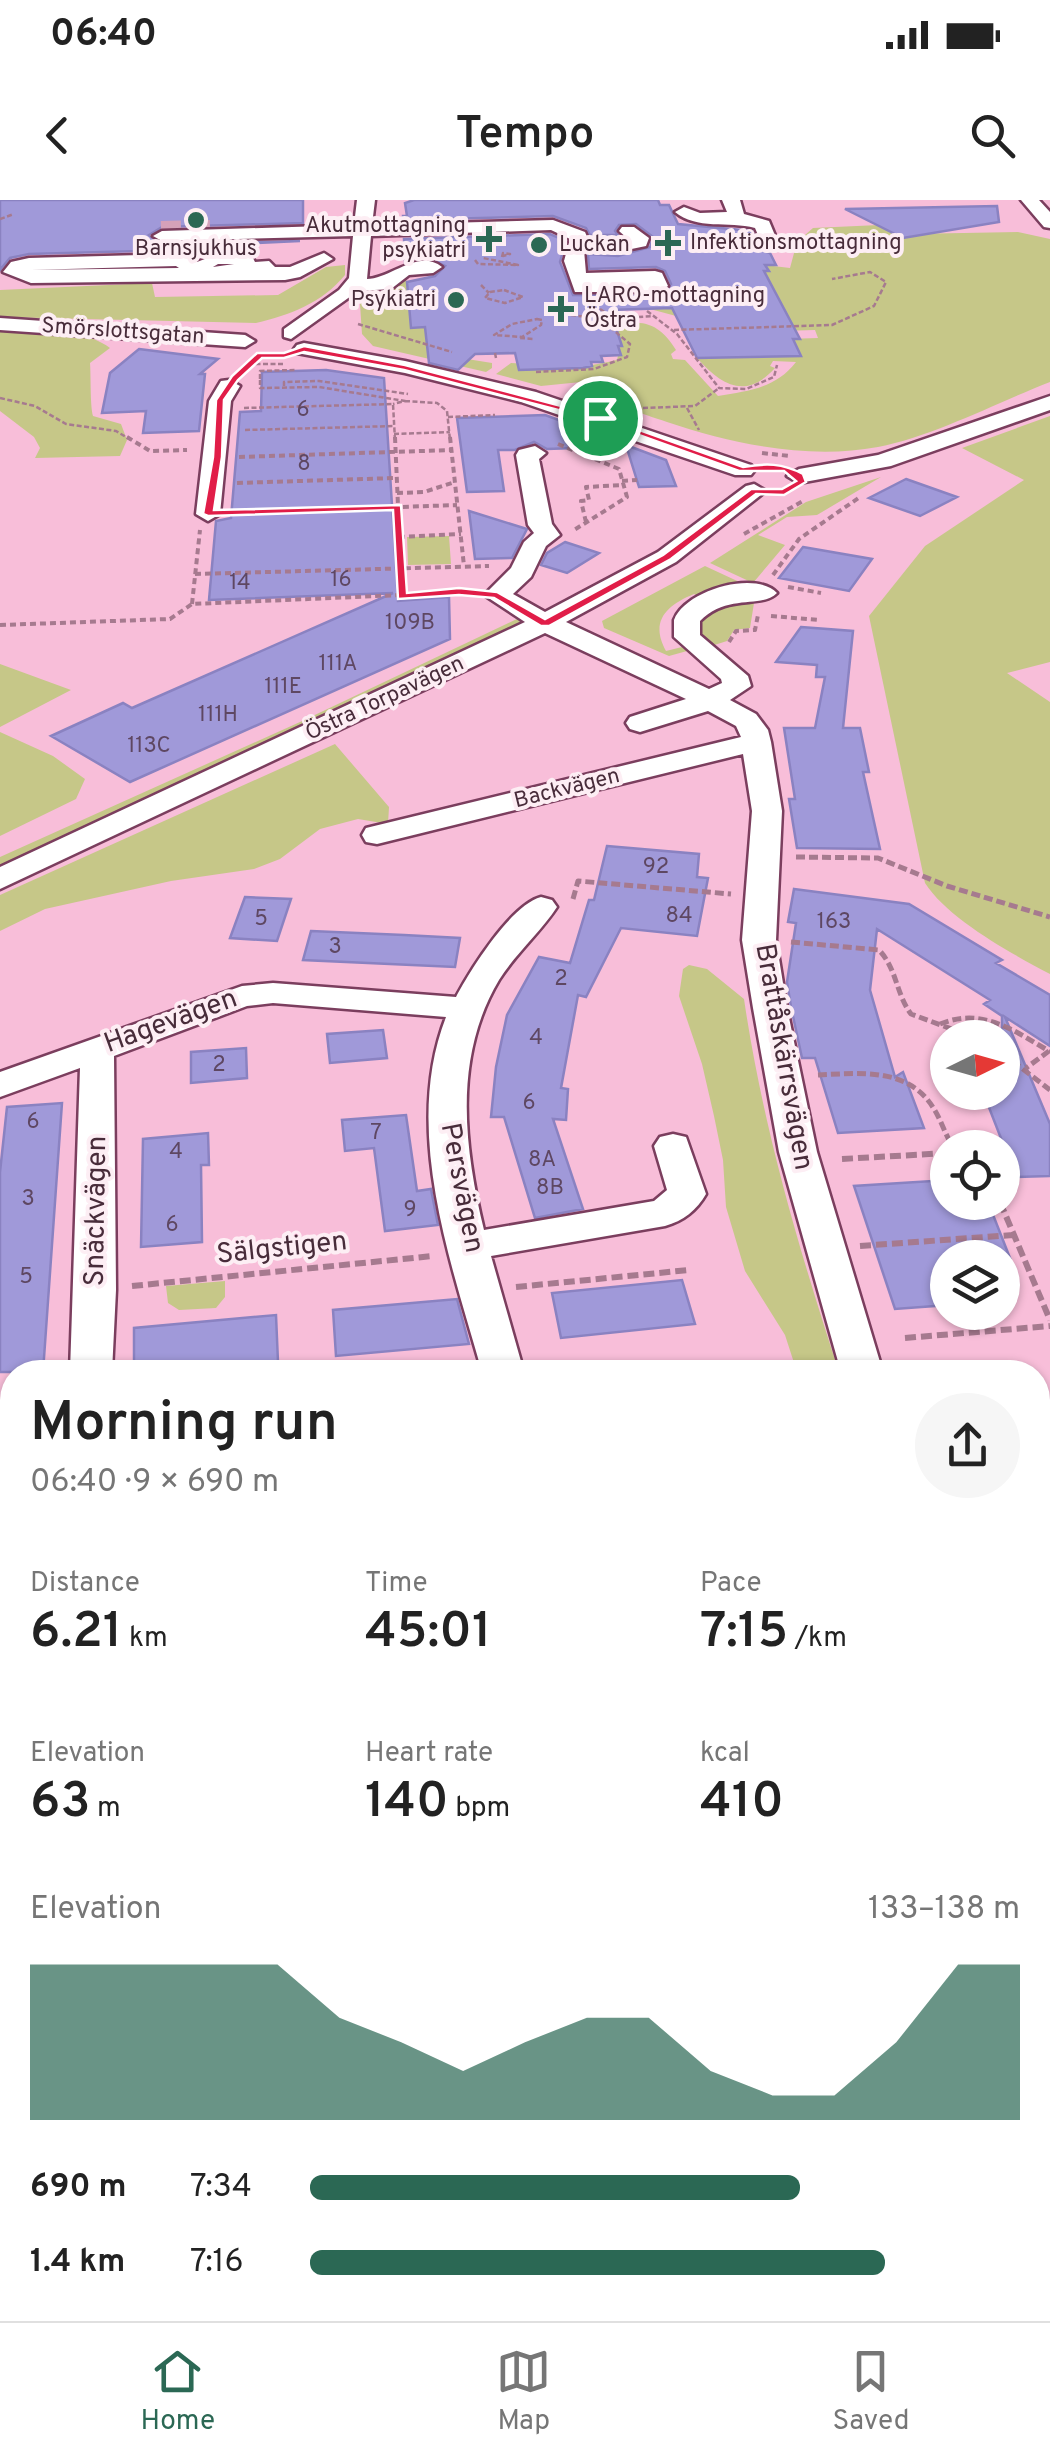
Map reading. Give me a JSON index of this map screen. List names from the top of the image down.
{
  "streets": {
    "street": [
      "Smörslottsgatan",
      "Östra Torpavägen",
      "Backvägen",
      "Hagevägen",
      "Brattåskärrsvägen",
      "Persvägen",
      "Snäckvägen"
    ],
    "path": ["Sälgstigen"]
  },
  "crossings": [
    ["Smörslottsgatan", "Östra Torpavägen"],
    ["Backvägen", "Brattåskärrsvägen"],
    ["Hagevägen", "Persvägen"],
    ["Hagevägen", "Snäckvägen"],
    ["Persvägen", "Sälgstigen"],
    ["Snäckvägen", "Sälgstigen"]
  ],
  "places": {
    "other": ["Barnsjukhus", "Luckan", "Psykiatri"],
    "health": ["Akutmottagning psykiatri", "Infektionsmottagning", "LARO-mottagning Östra"]
  },
  "house_numbers": [
    "6",
    "8",
    "16",
    "14",
    "109B",
    "111A",
    "111E",
    "111H",
    "113C",
    "92",
    "84",
    "5",
    "163",
    "3",
    "2",
    "4",
    "2",
    "6",
    "6",
    "7",
    "4",
    "8A",
    "8B",
    "3",
    "9",
    "6",
    "5"
  ],
  "north": "right",
  "page": {
    "status": "06:40",
    "header": "Tempo",
    "heading": ["Morning run", "06:40 · 9 × 690 m"],
    "stats": [
      ["Distance", "6.21 km"],
      ["Time", "45:01"],
      ["Pace", "7:15 /km"],
      ["Elevation", "63 m"],
      ["Heart rate", "140 bpm"],
      ["kcal", "410"]
    ],
    "chart": ["Elevation", "133–138 m"],
    "list": [
      {
        "name": "690 m",
        "note": "7:34"
      },
      {
        "name": "1.4 km",
        "note": "7:16"
      }
    ],
    "tabs": ["Home", "Map", "Saved"]
  }
}
